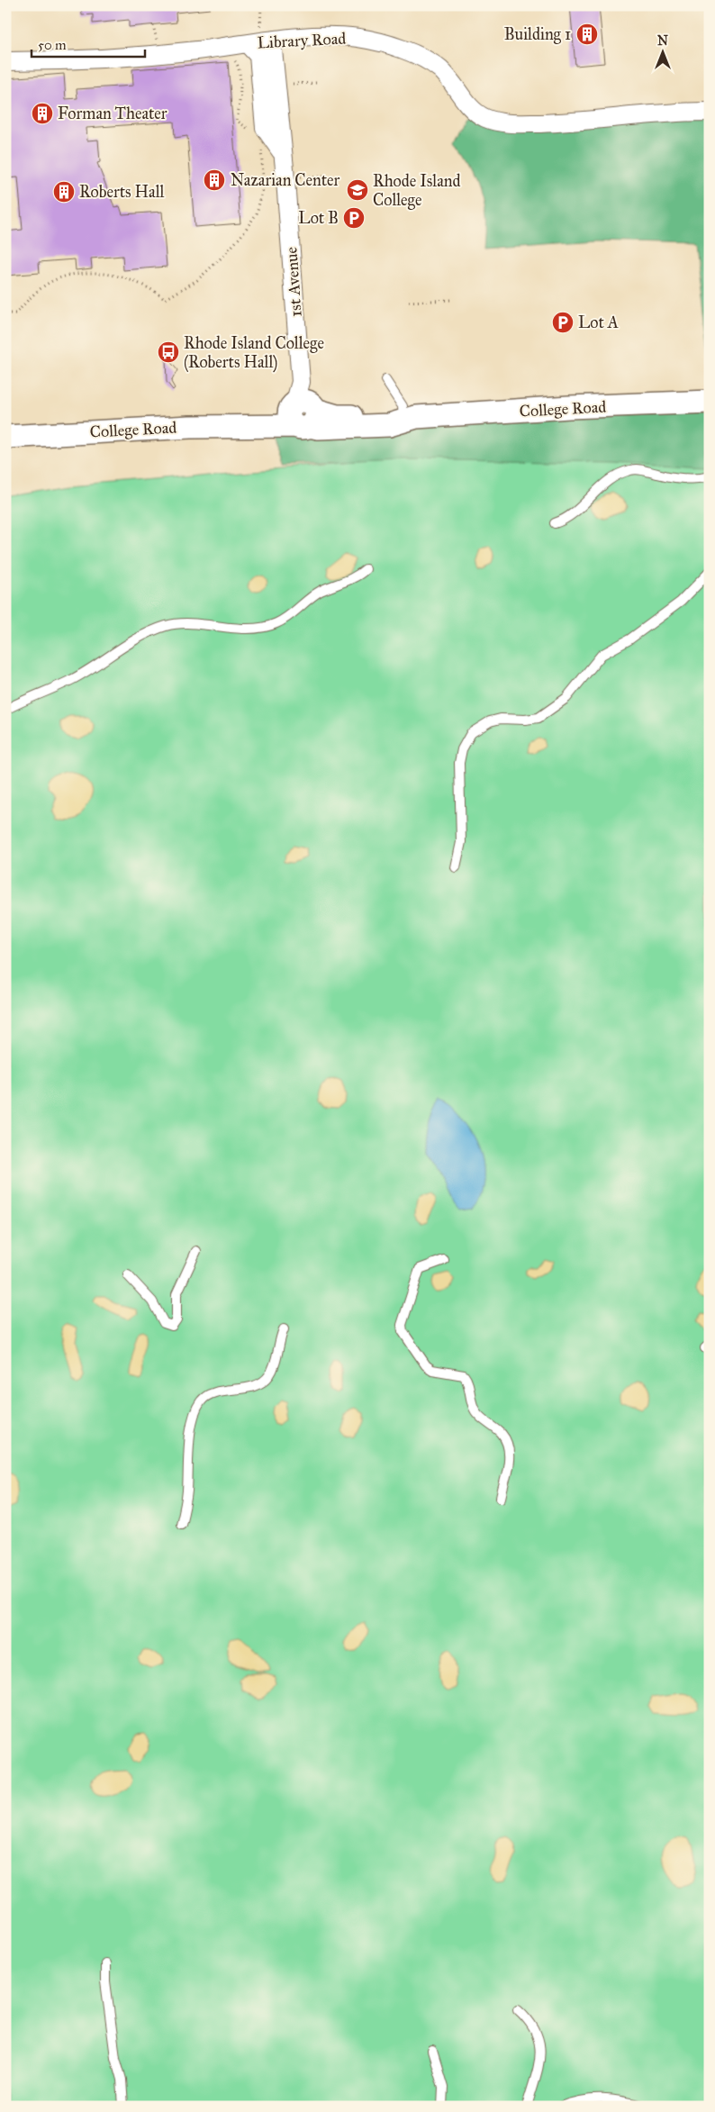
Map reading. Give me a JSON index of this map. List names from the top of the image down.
{
  "streets": {
    "street": ["Library Road", "1st Avenue", "College Road"]
  },
  "crossings": [
    ["Library Road", "1st Avenue"],
    ["1st Avenue", "College Road"]
  ],
  "places": {
    "building": [
      "Building 1",
      "Forman Theater",
      "Nazarian Center",
      "Roberts Hall"
    ],
    "school or university": ["Rhode Island College"],
    "parking": ["Lot B", "Lot A"],
    "bus stop": ["Rhode Island College (Roberts Hall)"]
  },
  "scale_bar": "50 m",
  "north": "top"
}
